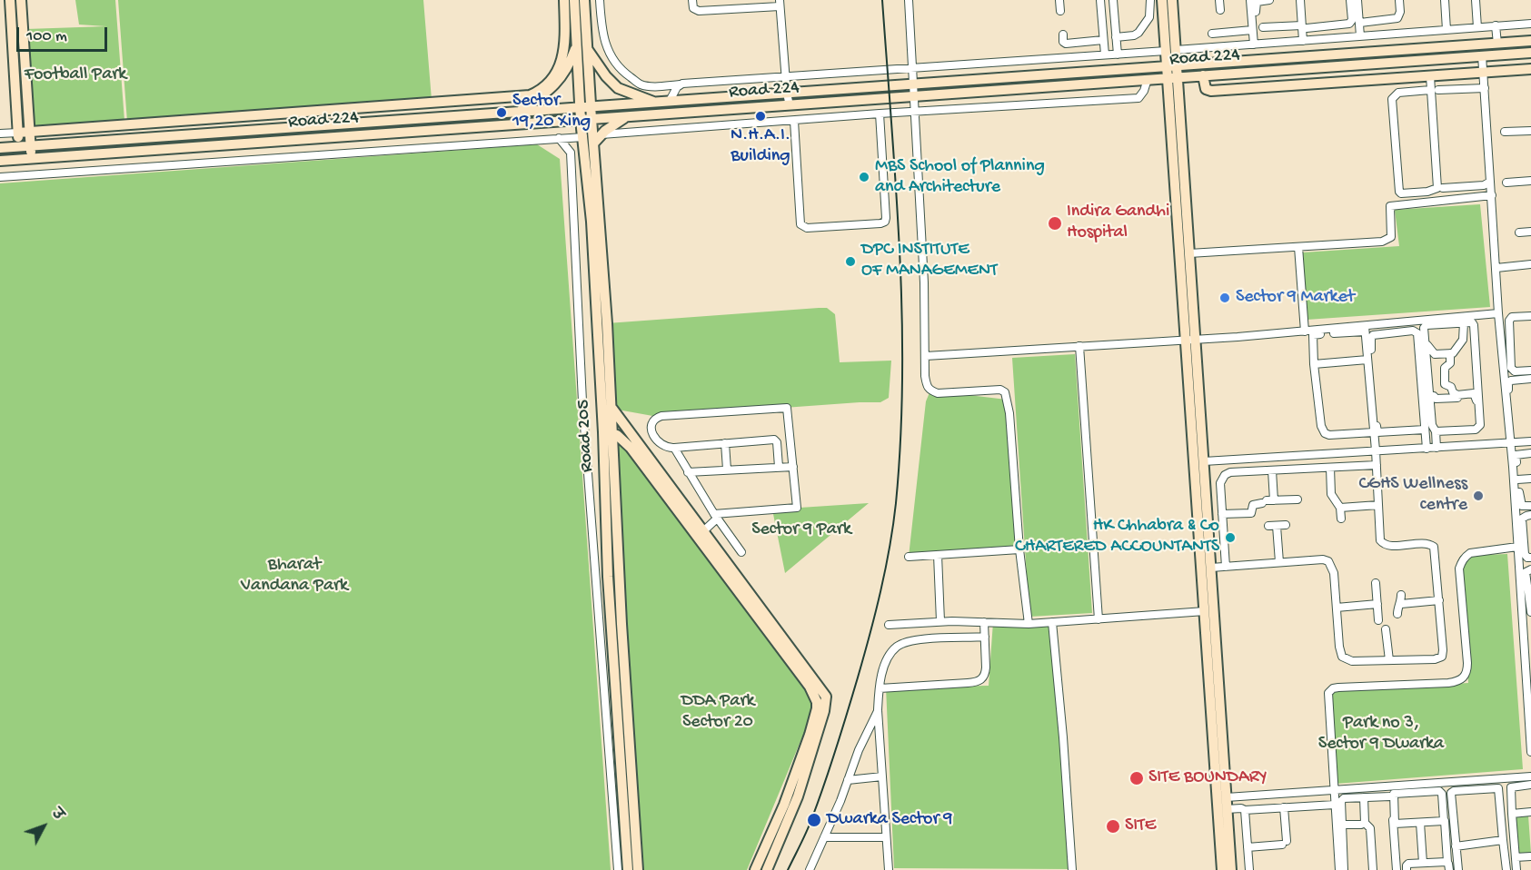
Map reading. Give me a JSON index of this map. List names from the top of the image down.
{
  "streets": {
    "main road": ["Road 224", "Road 205"]
  },
  "crossings": [
    ["Road 224", "Road 205"]
  ],
  "parks": [
    "Football Park",
    "Sector 9 Park",
    "Bharat Vandana Park",
    "DDA Park Sector 20",
    "Park no 3, Sector 9 Dwarka"
  ],
  "places": [
    "Sector 19,20 Xing",
    "N.H.A.I. Building",
    "MBS School of Planning and Architecture",
    "Indira Gandhi Hospital",
    "DPC INSTITUTE OF MANAGEMENT",
    "Sector 9 Market",
    "CGHS Wellness centre",
    "HK Chhabra & Co CHARTERED ACCOUNTANTS",
    "SITE BOUNDARY",
    "Dwarka Sector 9",
    "SITE"
  ],
  "scale_bar": "100 m",
  "north": "top right"
}
